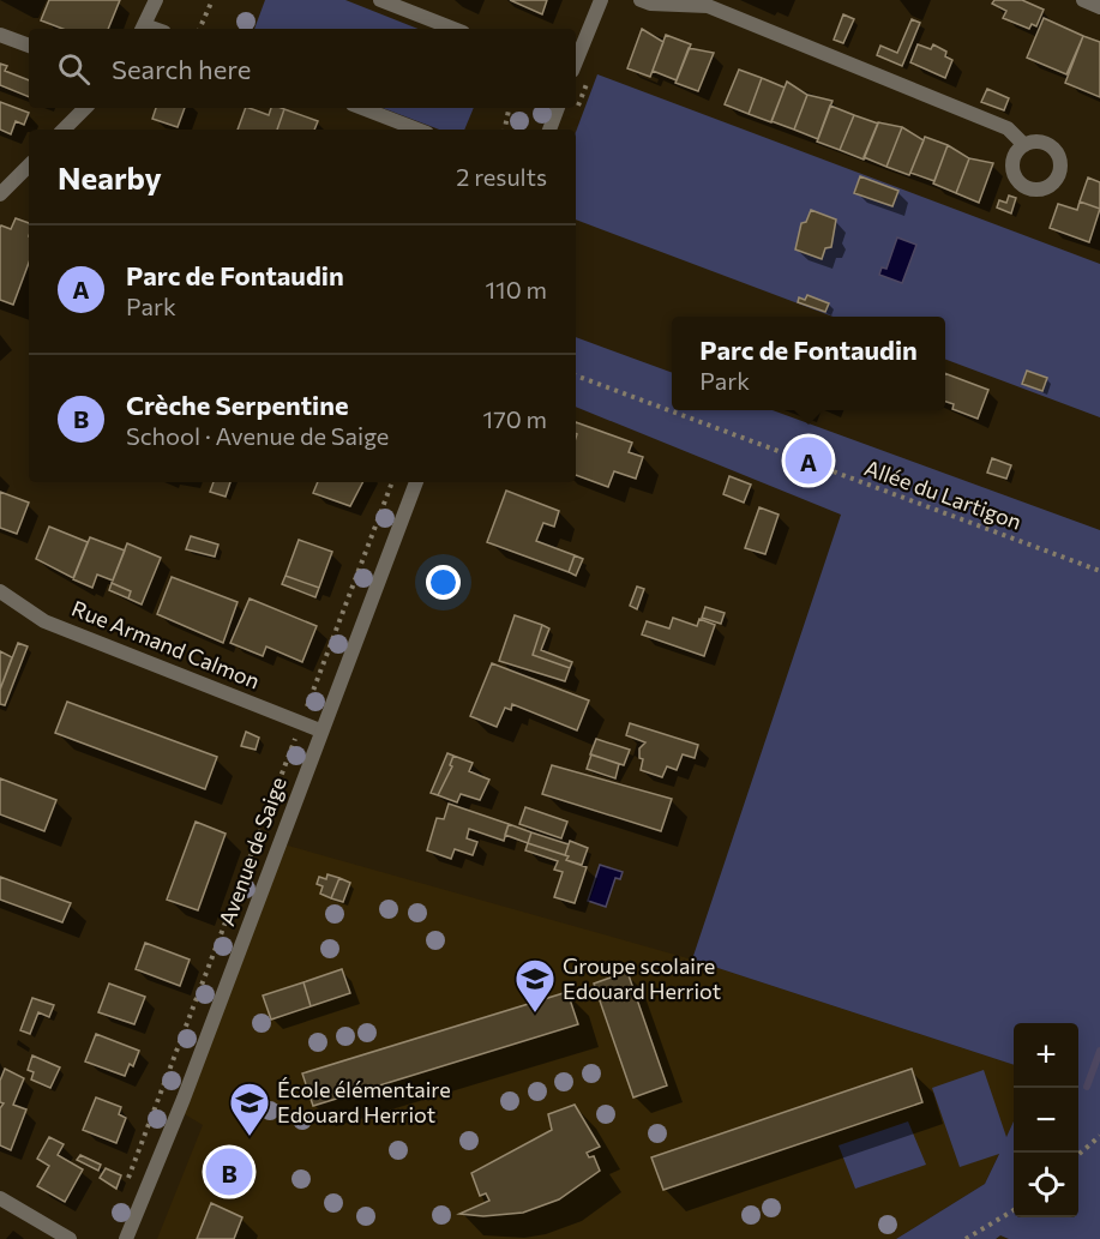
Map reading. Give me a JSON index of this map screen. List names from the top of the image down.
{
  "streets": {
    "street": ["Rue Armand Calmon", "Avenue de Saige"],
    "path": ["Allée du Lartigon"]
  },
  "crossings": [
    ["Rue Armand Calmon", "Avenue de Saige"]
  ],
  "places": {
    "school or university": ["Groupe scolaire Edouard Herriot", "École élémentaire Edouard Herriot"]
  },
  "page": {
    "search": "Search here",
    "heading": ["Nearby", "2 results"],
    "list": [
      {
        "mark": "A",
        "name": "Parc de Fontaudin",
        "note": "Park",
        "value": "110 m"
      },
      {
        "mark": "B",
        "name": "Crèche Serpentine",
        "note": "School · Avenue de Saige",
        "value": "170 m"
      }
    ],
    "popup": ["Parc de Fontaudin", "Park"],
    "pins": ["A", "B"],
    "map_buttons": ["+", "−"]
  }
}
